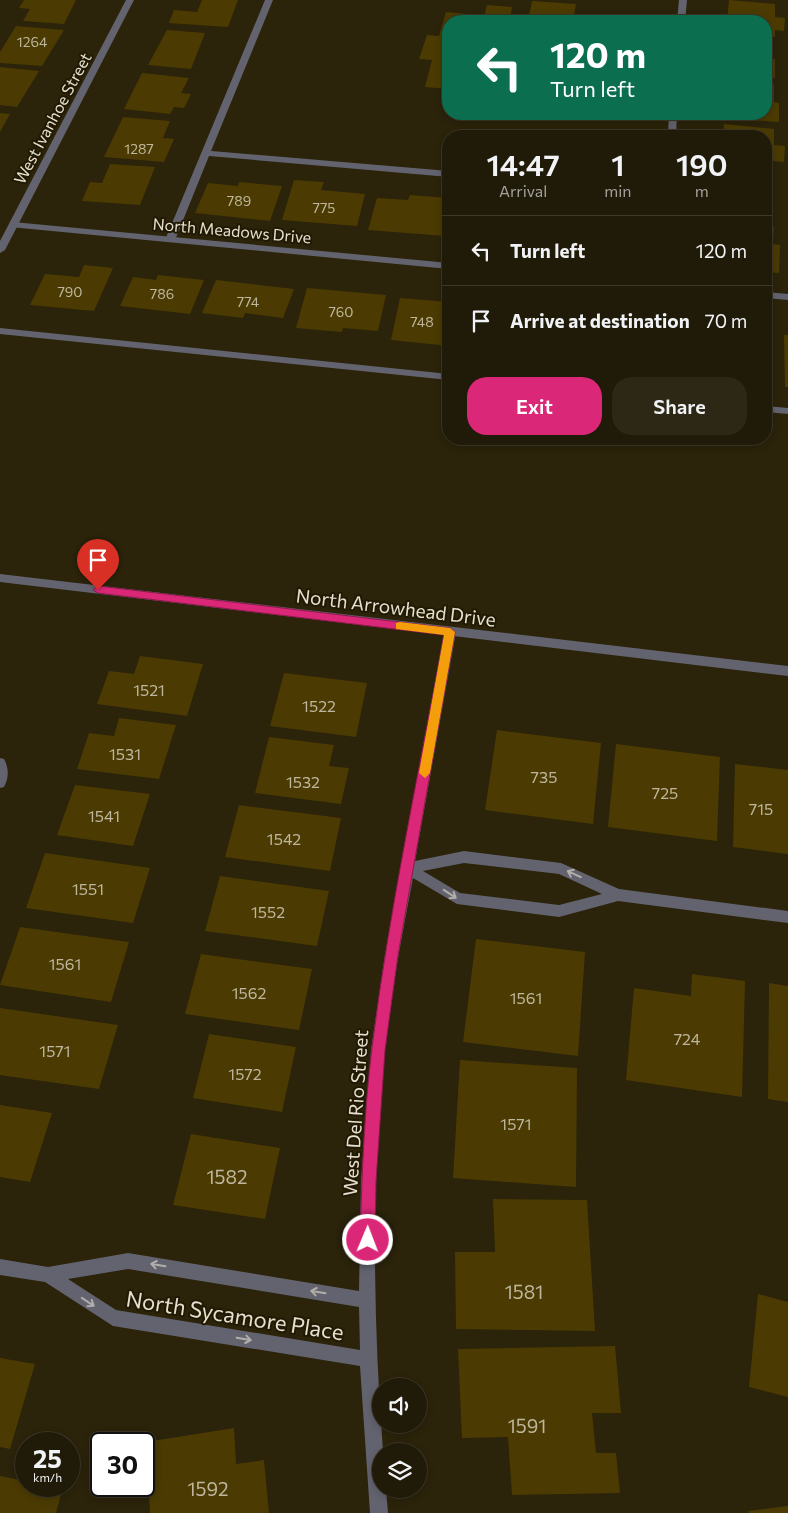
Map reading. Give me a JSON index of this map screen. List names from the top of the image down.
{
  "streets": {
    "street": [
      "West Ivanhoe Street",
      "North Meadows Drive",
      "North Arrowhead Drive",
      "West Del Rio Street",
      "North Sycamore Place"
    ]
  },
  "crossings": [
    ["West Ivanhoe Street", "North Meadows Drive"],
    ["North Arrowhead Drive", "West Del Rio Street"],
    ["West Del Rio Street", "North Sycamore Place"]
  ],
  "house_numbers": [
    "1264",
    "1287",
    "789",
    "775",
    "790",
    "786",
    "774",
    "760",
    "748",
    "1521",
    "1522",
    "1531",
    "735",
    "1532",
    "725",
    "715",
    "1541",
    "1542",
    "1551",
    "1552",
    "1561",
    "1562",
    "1561",
    "724",
    "1571",
    "1572",
    "1571",
    "1582",
    "1581",
    "1591",
    "1592"
  ],
  "page": {
    "turn": ["120 m", "Turn left"],
    "eta": [
      "14:47",
      "Arrival",
      "1",
      "min",
      "190",
      "m"
    ],
    "list": [
      {
        "name": "Turn left",
        "value": "120 m"
      },
      {
        "name": "Arrive at destination",
        "value": "70 m"
      }
    ],
    "buttons": ["Exit", "Share"],
    "speed": "25 km/h",
    "limit": "30"
  }
}
